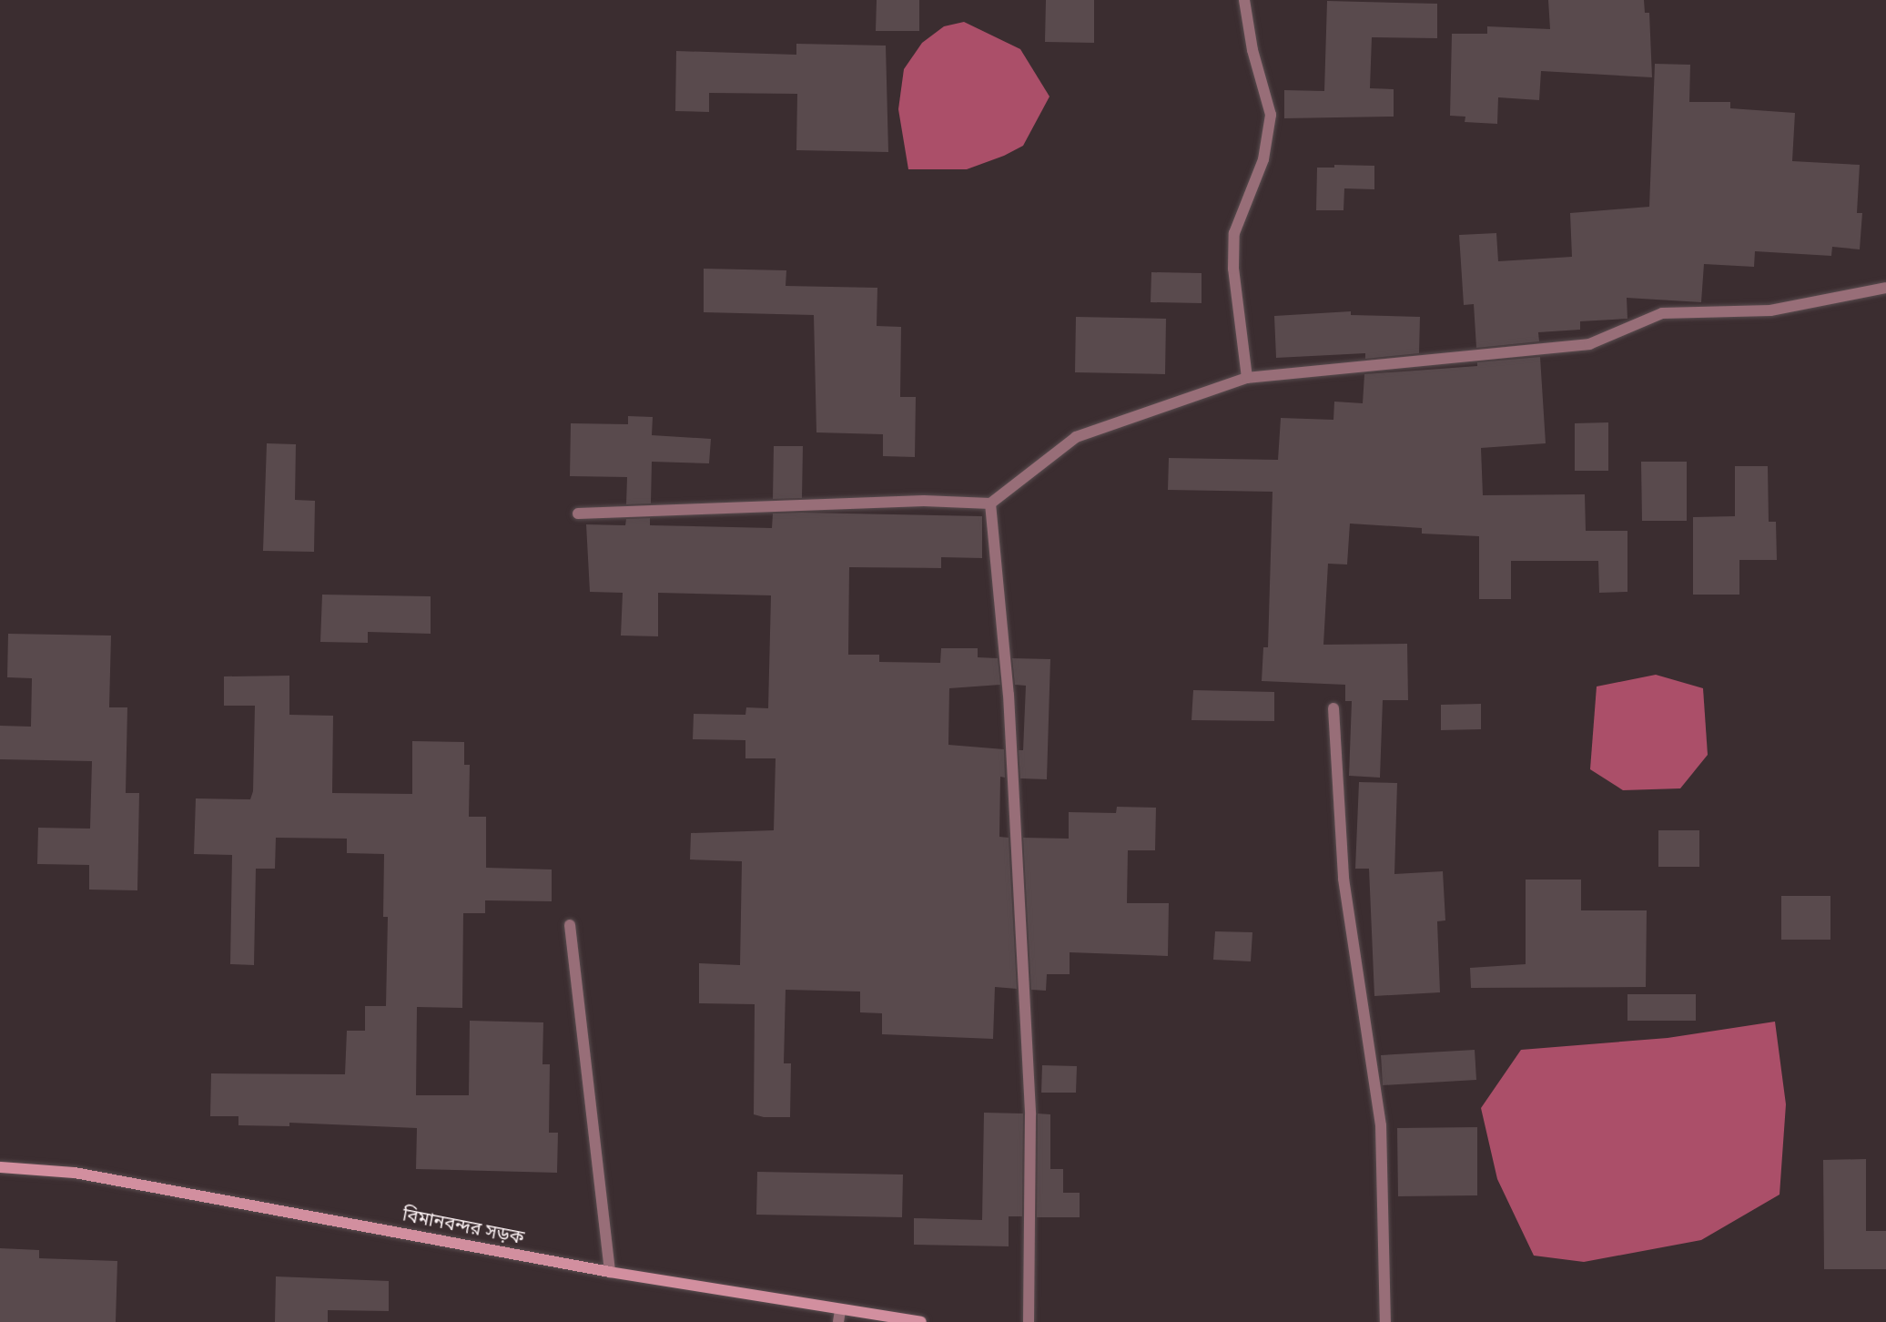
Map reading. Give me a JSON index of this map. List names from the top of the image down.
{
  "streets": {
    "main road": ["বিমানবন্দর সড়ক"]
  }
}
